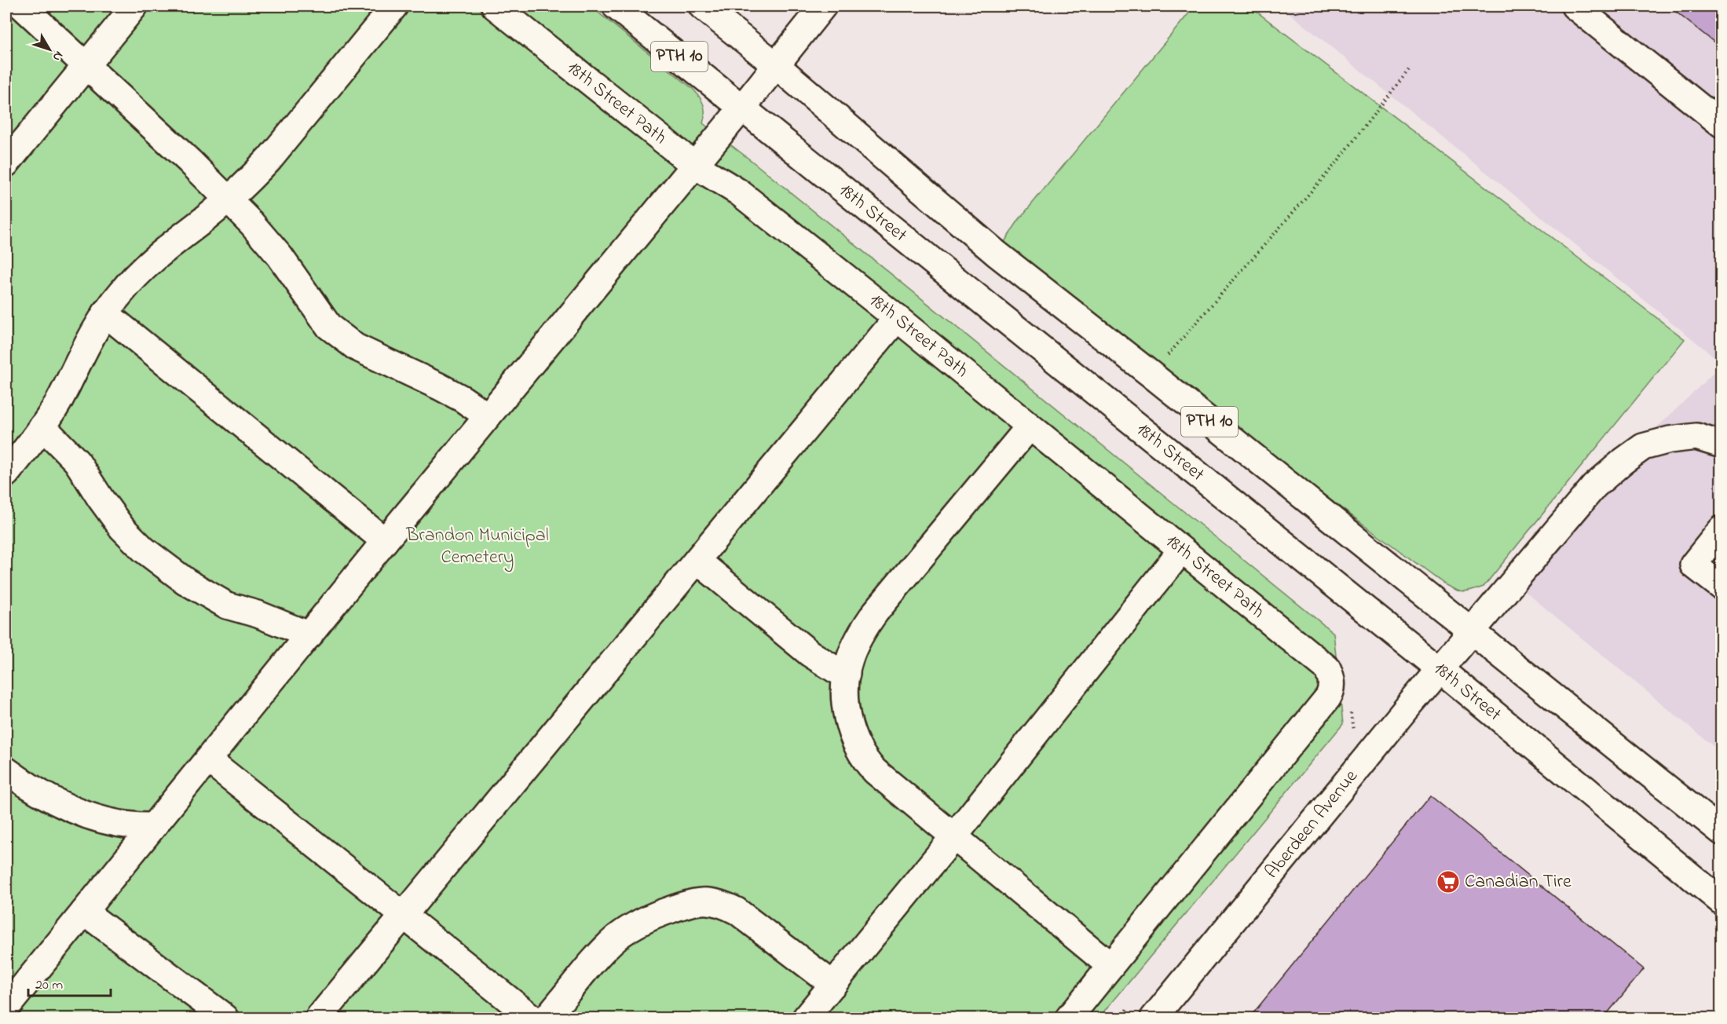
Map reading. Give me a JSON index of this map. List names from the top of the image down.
{
  "streets": {
    "main road": [
      "PTH 10",
      "18th Street Path",
      "18th Street",
      "Aberdeen Avenue"
    ]
  },
  "crossings": [
    ["PTH 10", "Aberdeen Avenue"],
    ["18th Street", "Aberdeen Avenue"]
  ],
  "parks": ["Brandon Municipal Cemetery"],
  "places": {
    "supermarket": ["Canadian Tire"]
  },
  "scale_bar": "20 m",
  "north": "bottom right"
}
